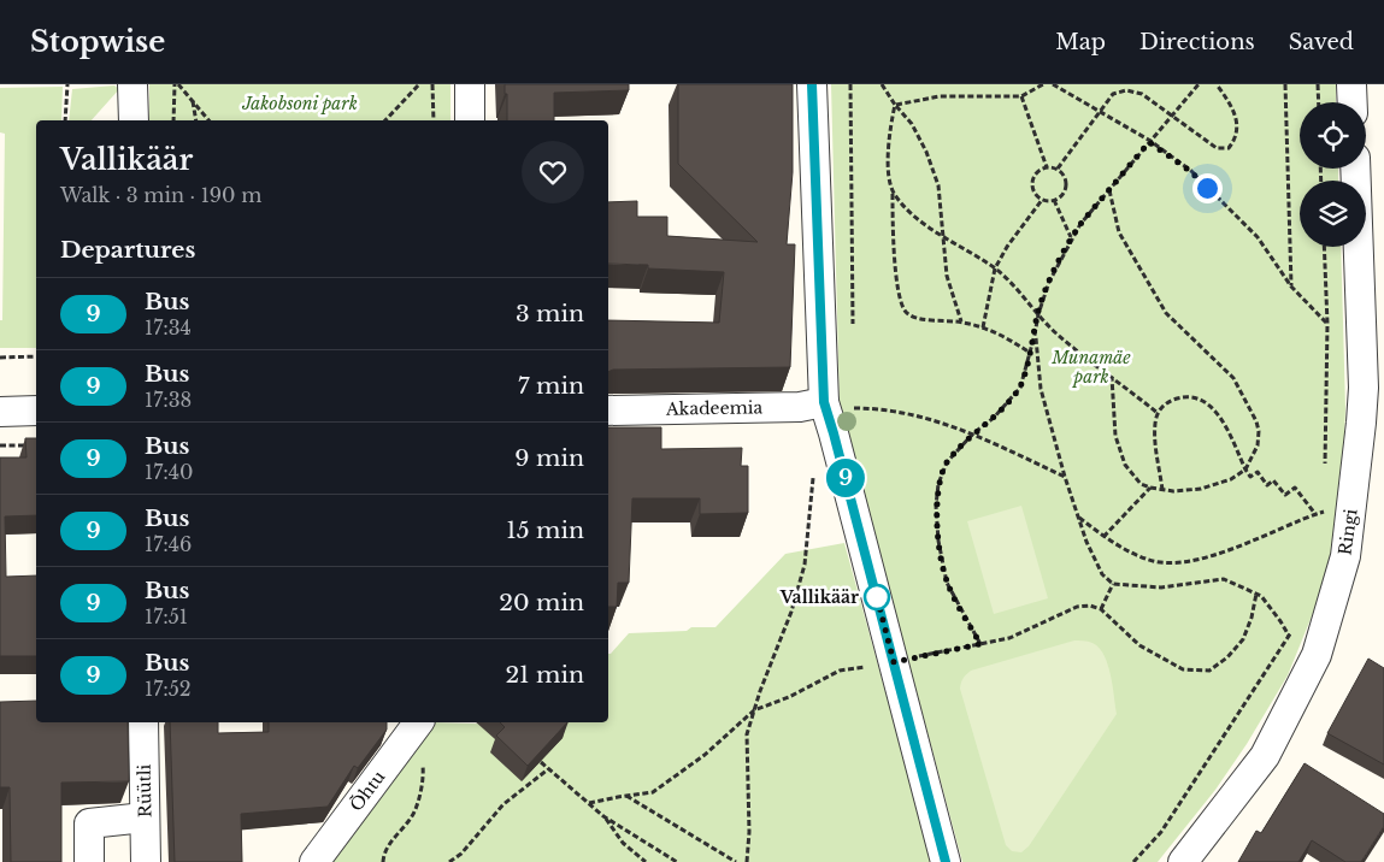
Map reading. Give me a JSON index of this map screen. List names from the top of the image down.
{
  "streets": {
    "street": [
      "Akadeemia",
      "Ringi",
      "Rüütli",
      "Õhtu"
    ]
  },
  "parks": ["Jakobsoni park", "Munamäe park"],
  "places": ["Vallikäär"],
  "lines": ["bus line 9"],
  "page": {
    "header": "Stopwise",
    "nav": ["Map", "Directions", "Saved"],
    "on_map": "9",
    "heading": [
      ["Vallikäär", "Walk · 3 min · 190 m"],
      "Departures"
    ],
    "list": [
      {
        "mark": "9",
        "name": "Bus",
        "note": "17:34",
        "value": "3 min"
      },
      {
        "mark": "9",
        "name": "Bus",
        "note": "17:38",
        "value": "7 min"
      },
      {
        "mark": "9",
        "name": "Bus",
        "note": "17:40",
        "value": "9 min"
      },
      {
        "mark": "9",
        "name": "Bus",
        "note": "17:46",
        "value": "15 min"
      },
      {
        "mark": "9",
        "name": "Bus",
        "note": "17:51",
        "value": "20 min"
      },
      {
        "mark": "9",
        "name": "Bus",
        "note": "17:52",
        "value": "21 min"
      }
    ]
  }
}
